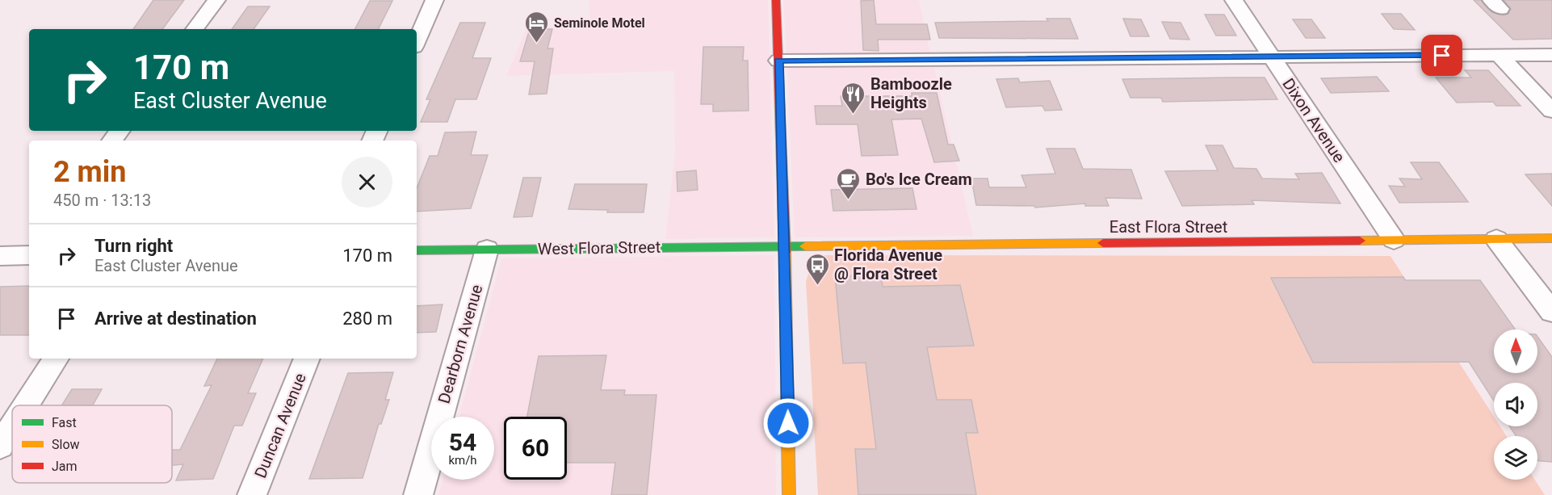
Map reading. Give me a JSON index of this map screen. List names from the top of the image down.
{
  "streets": {
    "street": [
      "Dixon Avenue",
      "East Flora Street",
      "West Flora Street",
      "Dearborn Avenue",
      "Duncan Avenue"
    ]
  },
  "crossings": [
    ["Dixon Avenue", "East Flora Street"],
    ["East Flora Street", "West Flora Street"],
    ["West Flora Street", "Dearborn Avenue"]
  ],
  "places": {
    "hotel": ["Seminole Motel"],
    "restaurant": ["Bamboozle Heights"],
    "cafe": ["Bo's Ice Cream"],
    "bus stop": ["Florida Avenue @ Flora Street"]
  },
  "legend": ["Fast", "Slow", "Jam"],
  "north": "top",
  "page": {
    "turn": ["170 m", "East Cluster Avenue"],
    "heading": ["2 min", "450 m · 13:13"],
    "list": [
      {
        "name": "Turn right",
        "note": "East Cluster Avenue",
        "value": "170 m"
      },
      {
        "name": "Arrive at destination",
        "value": "280 m"
      }
    ],
    "speed": "54 km/h",
    "limit": "60"
  }
}
